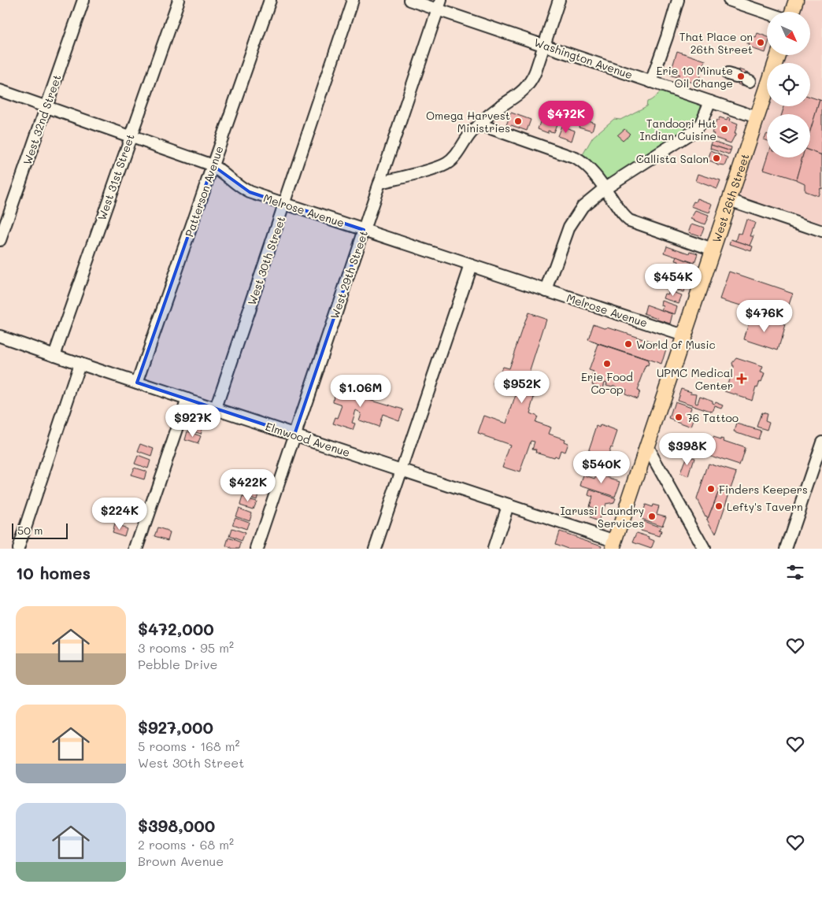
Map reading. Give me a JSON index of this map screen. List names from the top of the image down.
{
  "streets": {
    "main road": ["West 26th Street"],
    "street": [
      "Washington Avenue",
      "West 32nd Street",
      "West 31st Street",
      "Patterson Avenue",
      "Melrose Avenue",
      "West 30th Street",
      "West 29th Street",
      "Elmwood Avenue"
    ]
  },
  "crossings": [
    ["Washington Avenue", "West 26th Street"],
    ["Washington Avenue", "West 29th Street"],
    ["West 32nd Street", "Melrose Avenue"],
    ["West 31st Street", "Melrose Avenue"],
    ["West 31st Street", "Elmwood Avenue"],
    ["Patterson Avenue", "Melrose Avenue"],
    ["Patterson Avenue", "Elmwood Avenue"],
    ["West 26th Street", "Melrose Avenue"],
    ["West 26th Street", "Elmwood Avenue"],
    ["Melrose Avenue", "West 30th Street"],
    ["Melrose Avenue", "West 29th Street"],
    ["West 30th Street", "Elmwood Avenue"],
    ["West 29th Street", "Elmwood Avenue"]
  ],
  "places": {
    "other": [
      "That Place on 26th Street",
      "Erie 10 Minute Oil Change",
      "Omega Harvest Ministries",
      "Tandoori Hut Indian Cuisine",
      "Callista Salon",
      "World of Music",
      "Erie Food Co-op",
      "76 Tattoo",
      "Finders Keepers",
      "Lefty's Tavern",
      "Iarussi Laundry Services"
    ],
    "health": ["UPMC Medical Center"]
  },
  "scale_bar": "50 m",
  "north": "bottom right",
  "page": {
    "price": [
      "$472K",
      "$454K",
      "$476K",
      "$952K",
      "$1.06M",
      "$927K",
      "$398K",
      "$540K",
      "$422K",
      "$224K"
    ],
    "scale": "50 m",
    "heading": "10 homes",
    "list": [
      {
        "name": "$472,000",
        "note": "3 rooms · 95 m² · Pebble Drive"
      },
      {
        "name": "$927,000",
        "note": "5 rooms · 168 m² · West 30th Street"
      },
      {
        "name": "$398,000",
        "note": "2 rooms · 68 m² · Brown Avenue"
      }
    ]
  }
}
